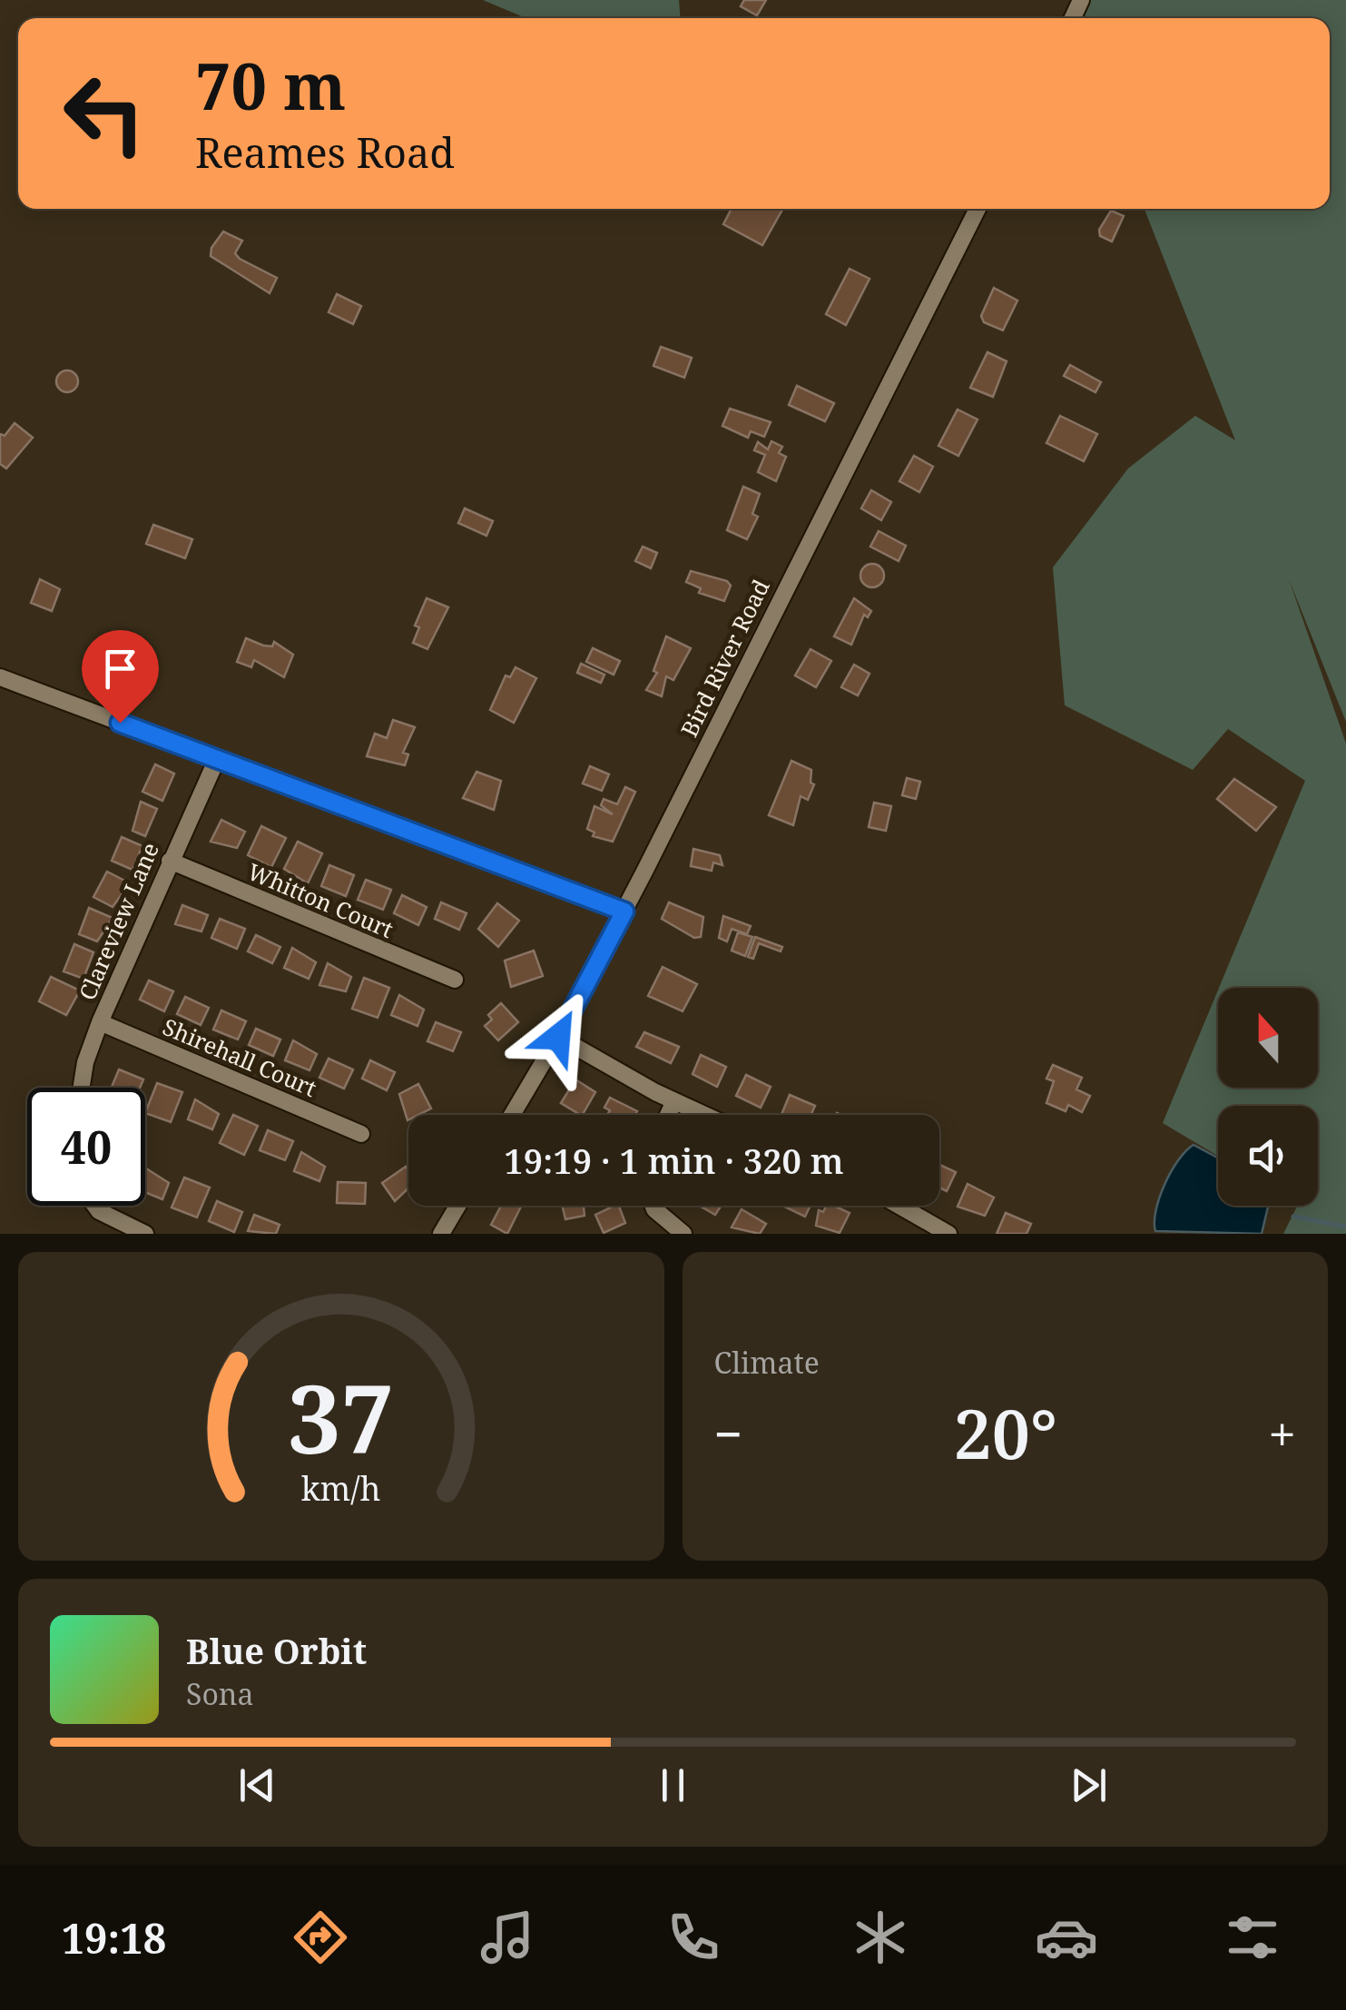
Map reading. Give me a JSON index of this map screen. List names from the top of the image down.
{
  "streets": {
    "street": [
      "Bird River Road",
      "Whitton Court",
      "Clareview Lane",
      "Shirehall Court"
    ]
  },
  "crossings": [
    ["Whitton Court", "Clareview Lane"],
    ["Clareview Lane", "Shirehall Court"]
  ],
  "north": "top",
  "page": {
    "turn": ["70 m", "Reames Road"],
    "limit": "40",
    "trip": "19:19 · 1 min · 320 m",
    "tile": "Climate",
    "heat": ["−", "20°", "+"],
    "song": ["Blue Orbit", "Sona"],
    "tabs": "19:18",
    "gauge": ["37", "km/h"]
  }
}
